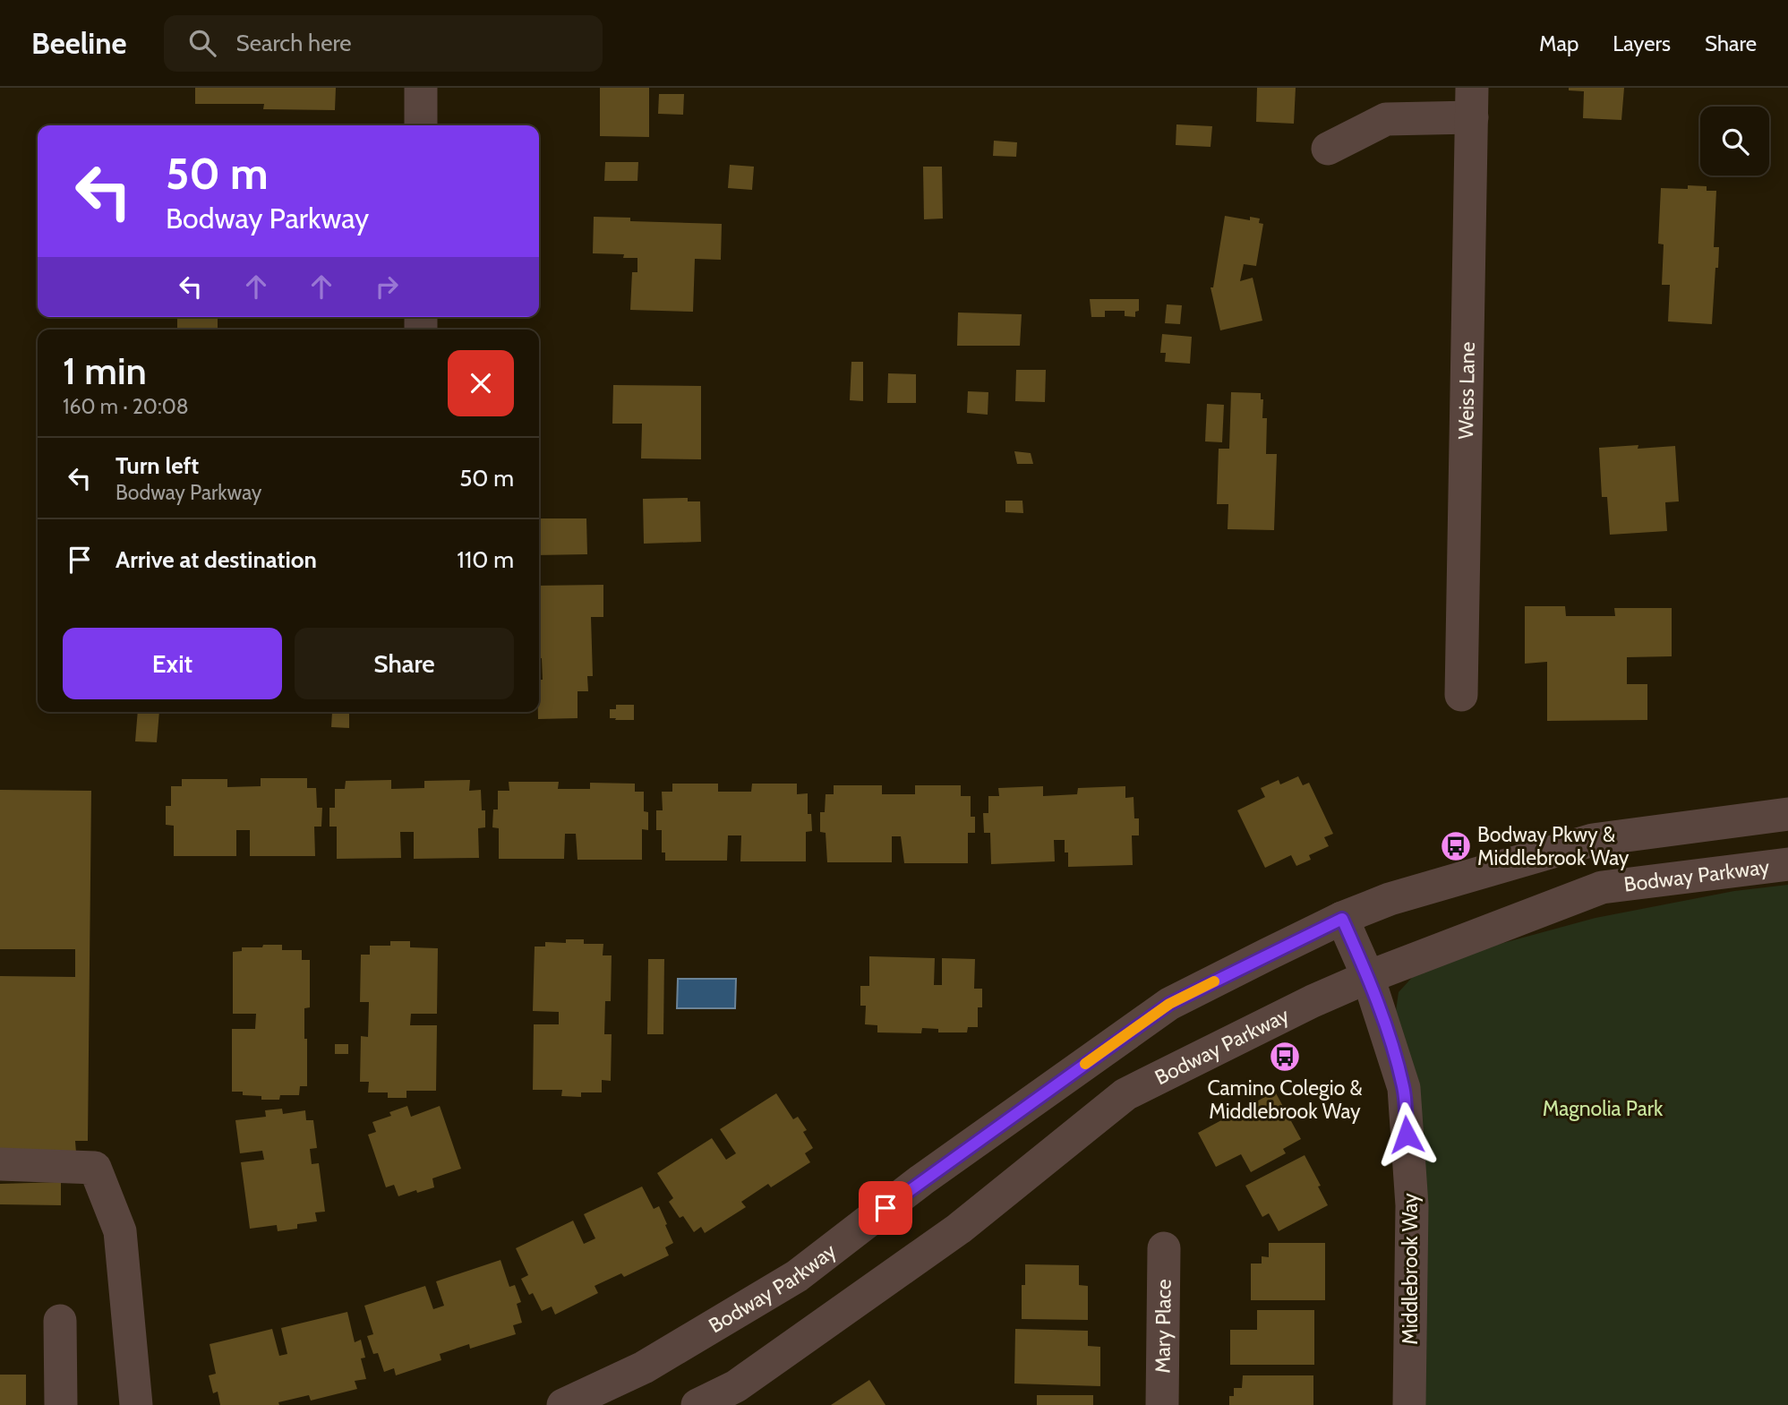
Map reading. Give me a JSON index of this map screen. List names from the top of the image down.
{
  "streets": {
    "street": [
      "Weiss Lane",
      "Bodway Parkway",
      "Middlebrook Way",
      "Mary Place"
    ]
  },
  "crossings": [
    ["Bodway Parkway", "Middlebrook Way"]
  ],
  "parks": ["Magnolia Park"],
  "places": {
    "bus stop": ["Bodway Pkwy & Middlebrook Way", "Camino Colegio & Middlebrook Way"]
  },
  "page": {
    "header": "Beeline",
    "search": "Search here",
    "nav": ["Map", "Layers", "Share"],
    "turn": ["50 m", "Bodway Parkway"],
    "heading": ["1 min", "160 m · 20:08"],
    "list": [
      {
        "name": "Turn left",
        "note": "Bodway Parkway",
        "value": "50 m"
      },
      {
        "name": "Arrive at destination",
        "value": "110 m"
      }
    ],
    "buttons": ["Exit", "Share"]
  }
}
